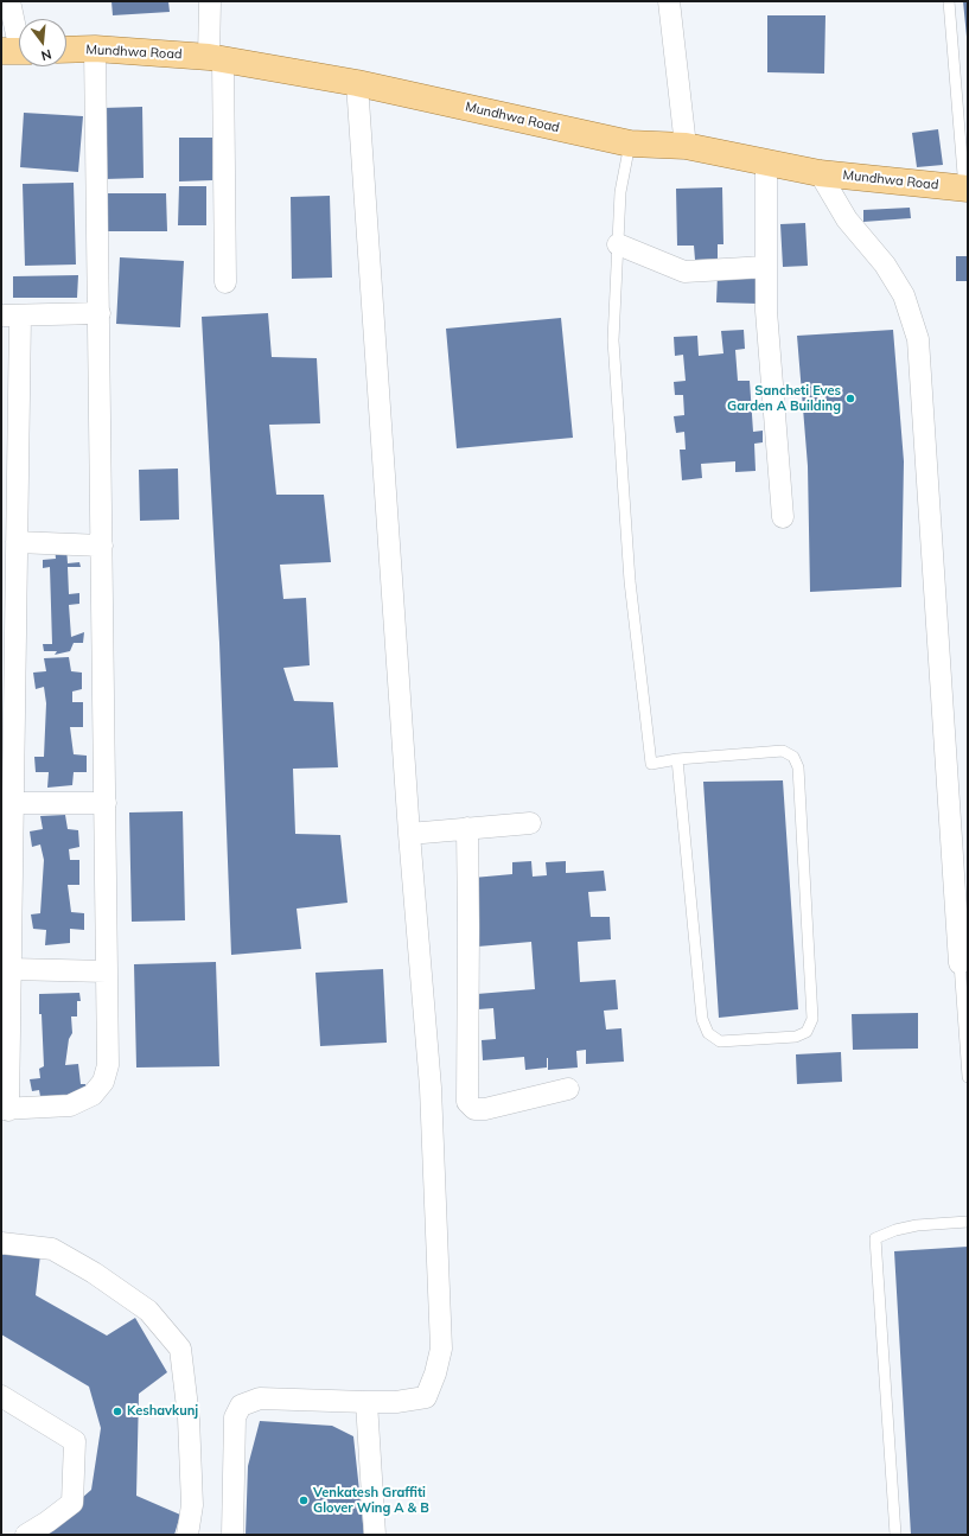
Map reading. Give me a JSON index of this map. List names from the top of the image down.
{
  "streets": {
    "main road": ["Mundhwa Road"]
  },
  "places": ["Sancheti Eves Garden A Building", "Keshavkunj", "Venkatesh Graffiti Glover Wing A & B"],
  "north": "bottom"
}
